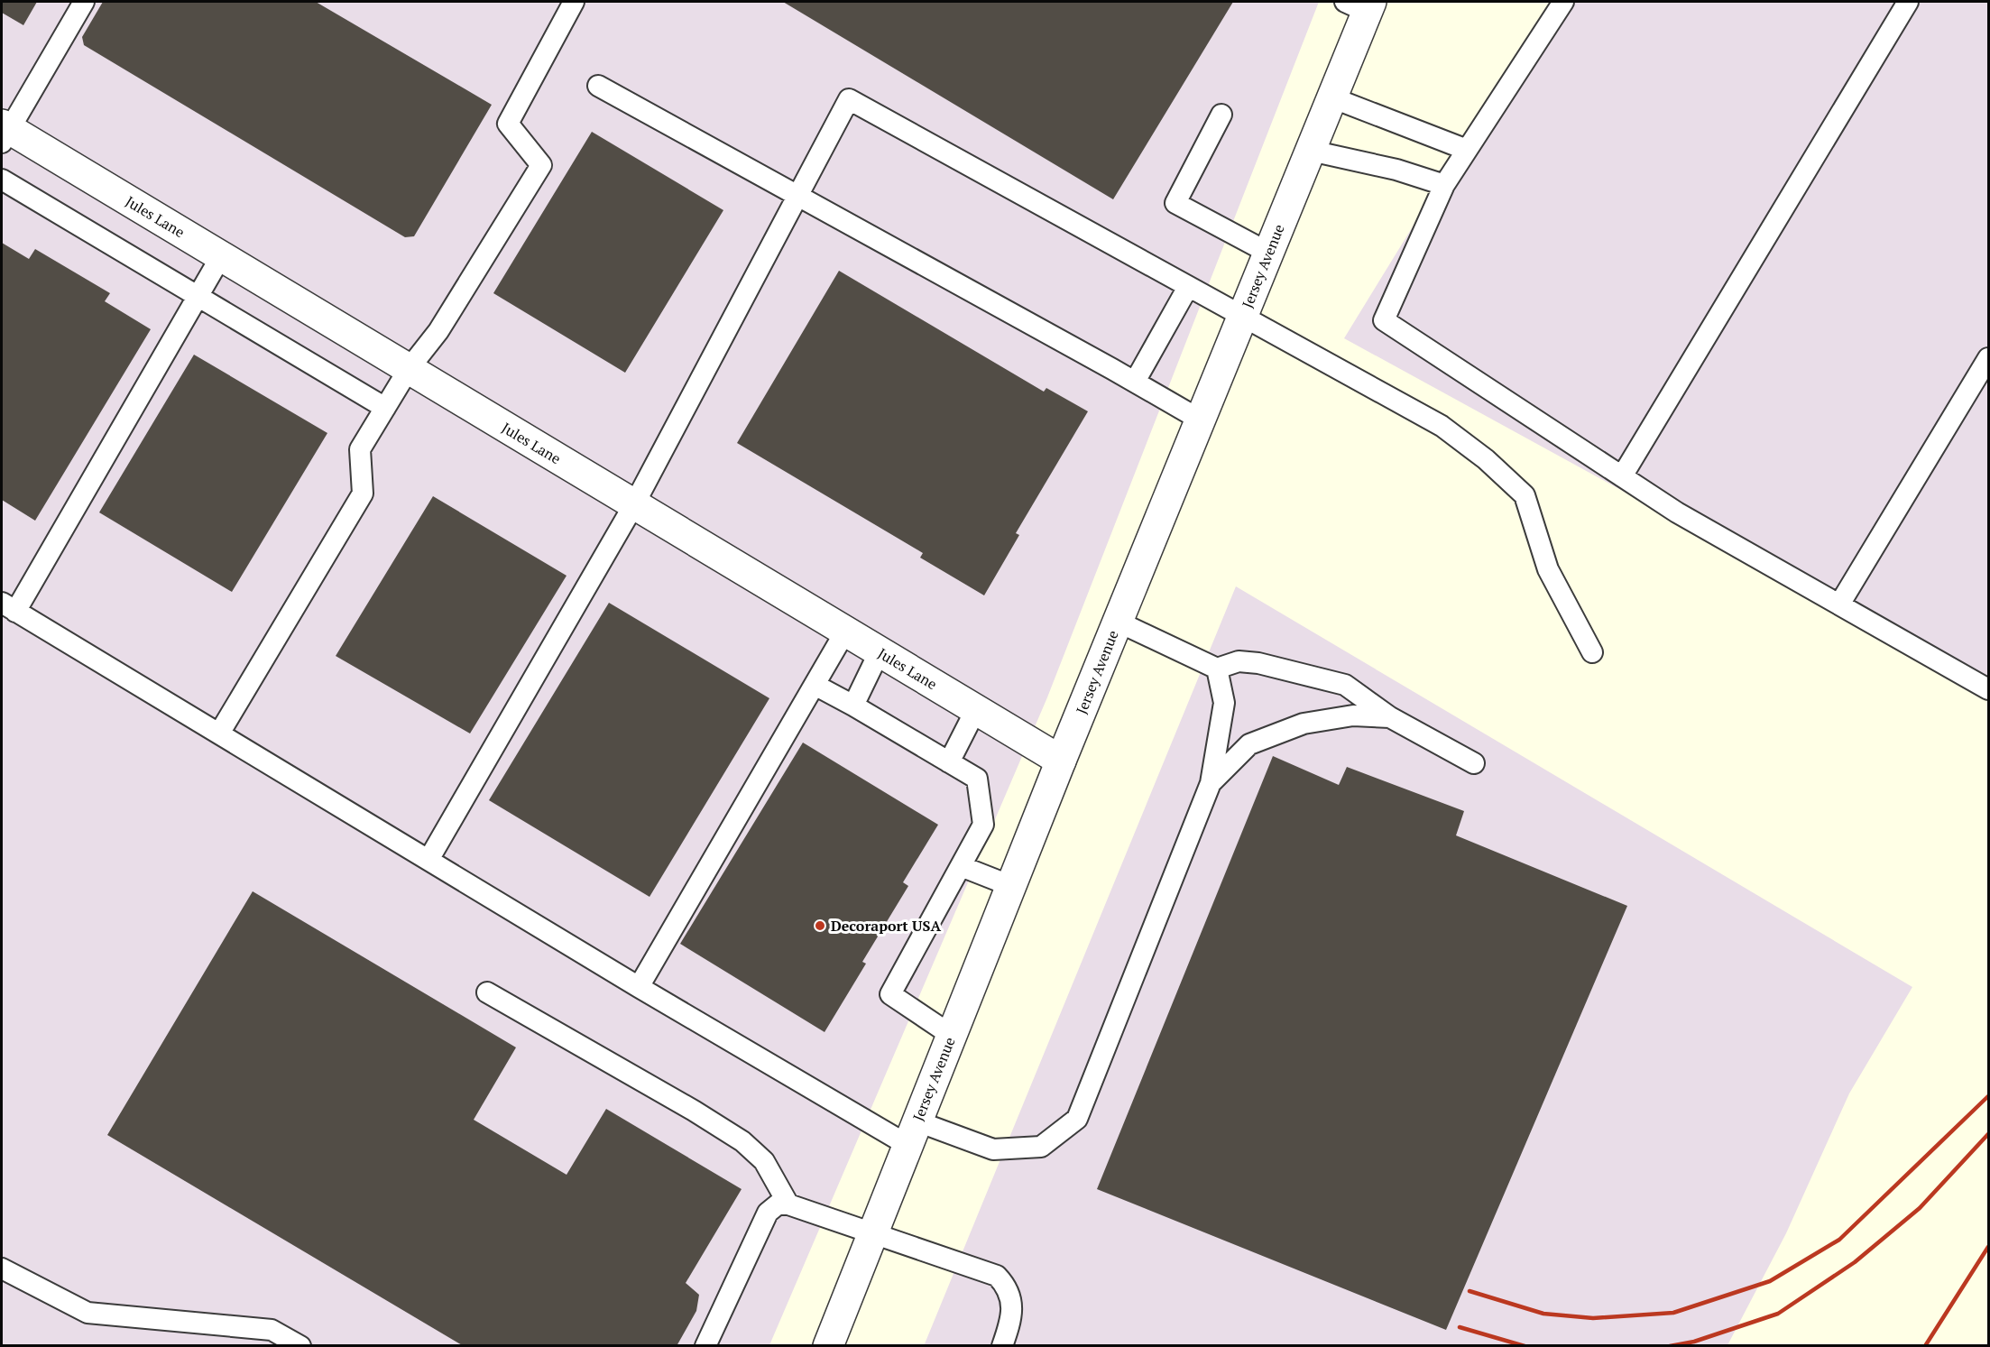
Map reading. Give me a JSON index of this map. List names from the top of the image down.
{
  "streets": {
    "street": ["Jules Lane", "Jersey Avenue"]
  },
  "crossings": [
    ["Jules Lane", "Jersey Avenue"]
  ],
  "places": ["Decoraport USA"]
}
